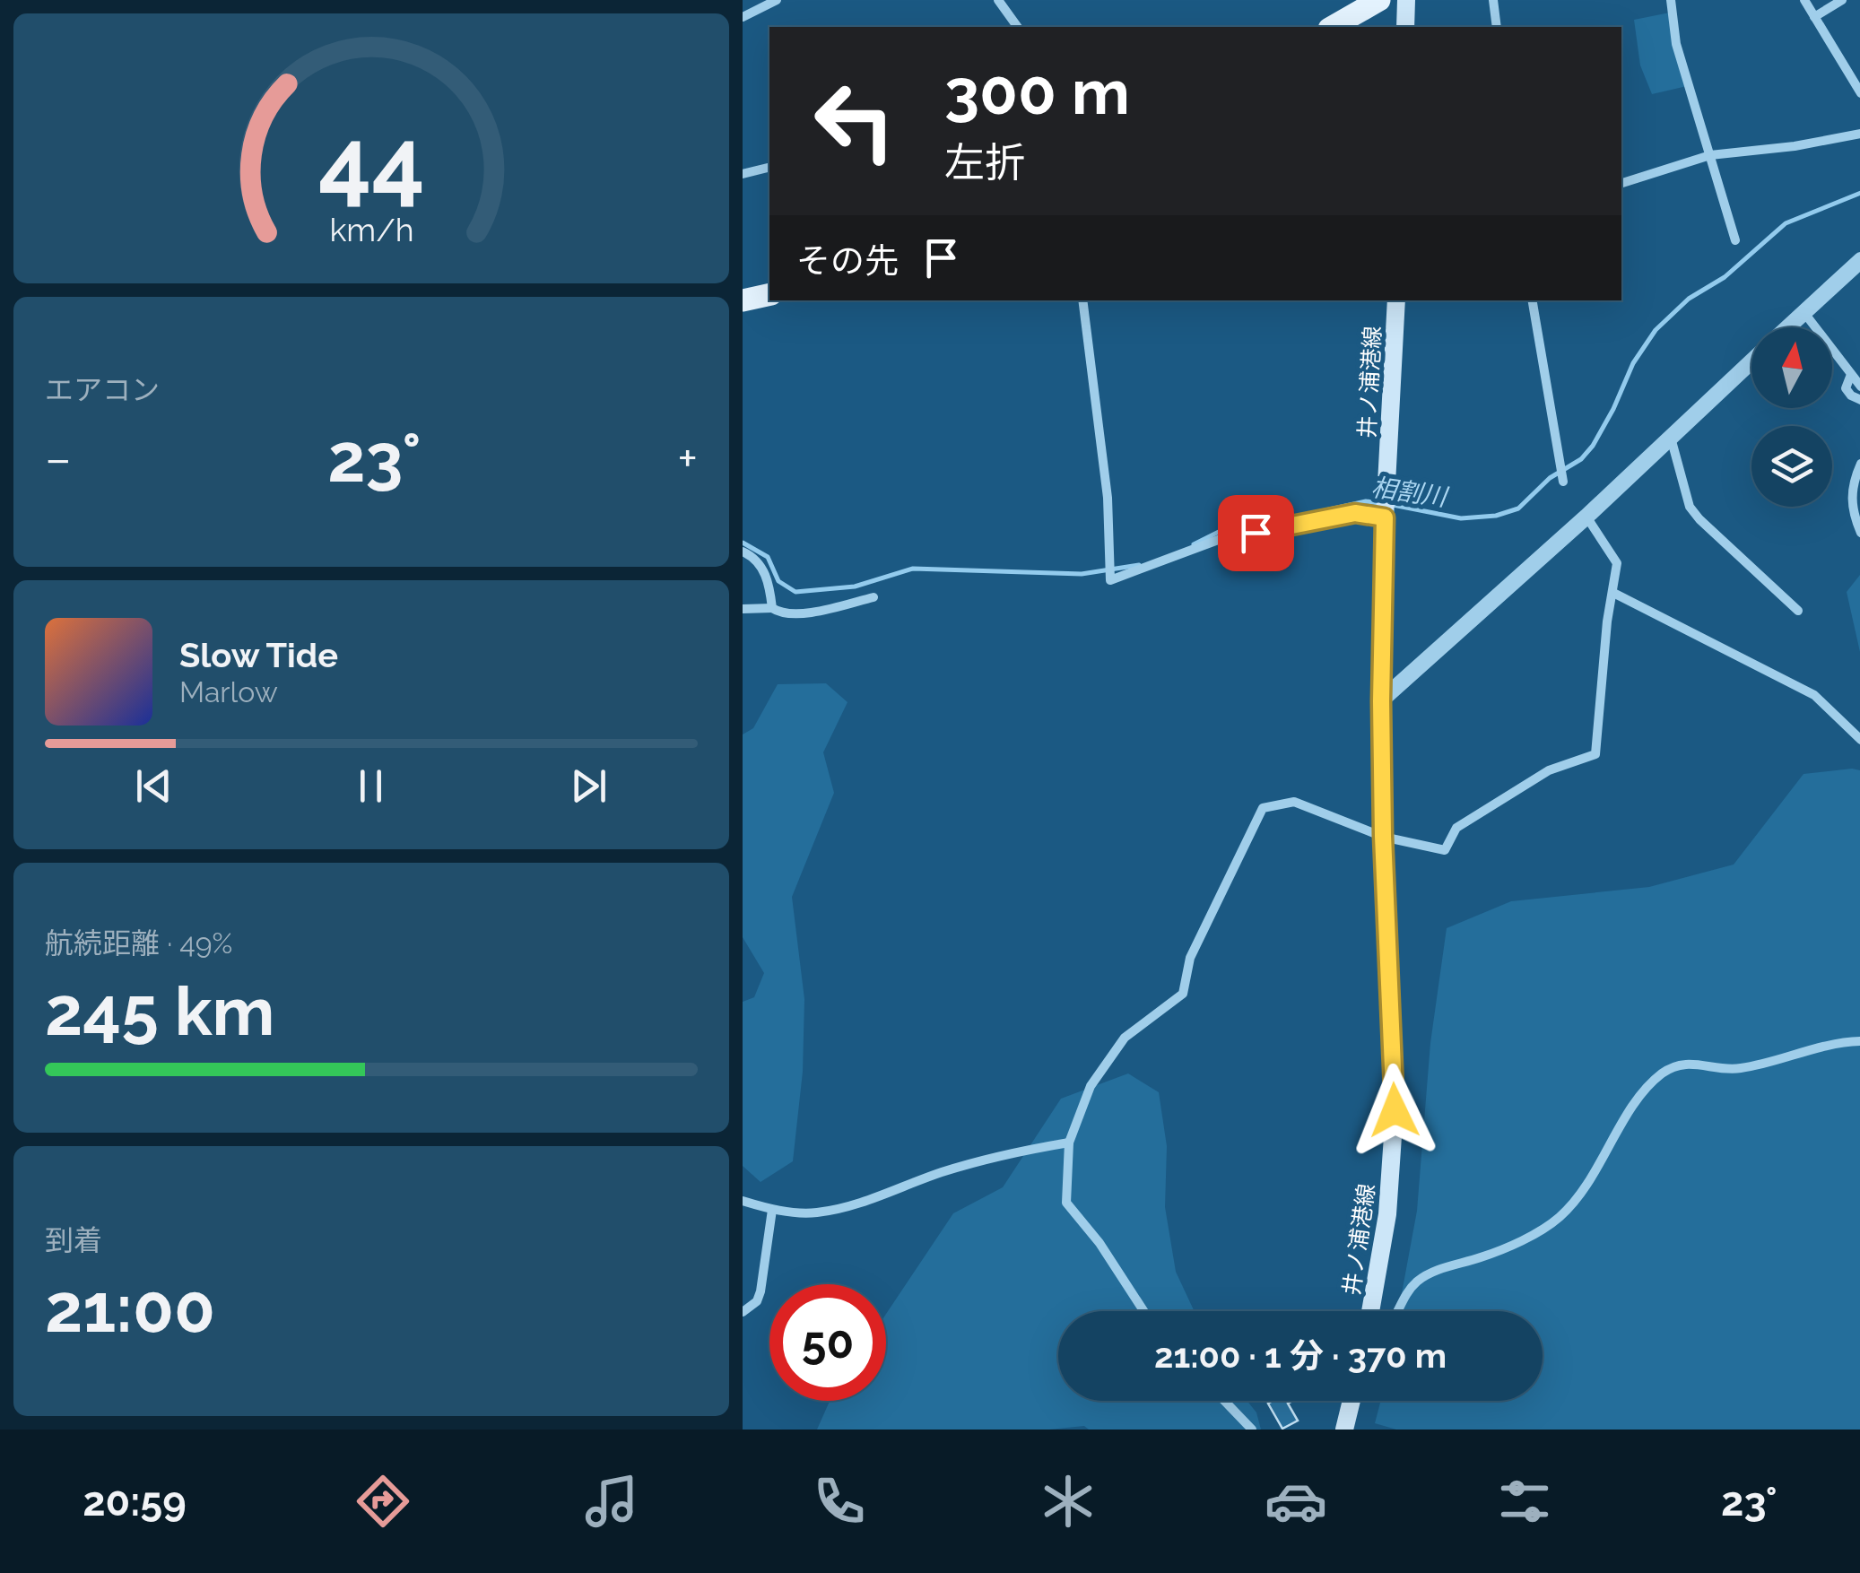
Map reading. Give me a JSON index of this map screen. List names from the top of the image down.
{
  "streets": {
    "main road": ["井ノ浦港線"]
  },
  "water": ["相割川"],
  "north": "top",
  "page": {
    "turn": ["300 m", "左折"],
    "then": "その先",
    "tile": [
      "エアコン",
      ["航続距離 · 49%", "245 km"],
      ["到着", "21:00"]
    ],
    "heat": ["−", "23°", "+"],
    "song": ["Slow Tide", "Marlow"],
    "limit": "50",
    "trip": "21:00 · 1 分 · 370 m",
    "tabs": ["20:59", "23°"],
    "gauge": ["44", "km/h"]
  }
}
